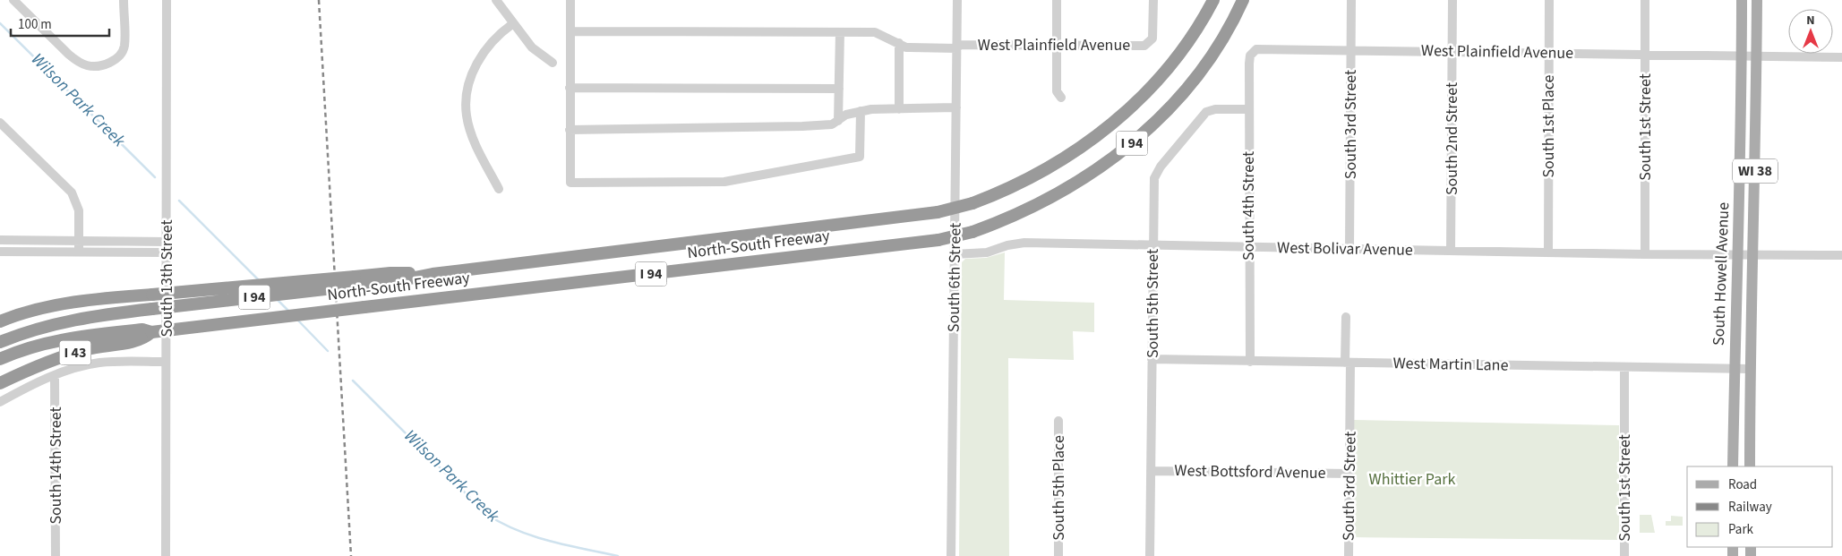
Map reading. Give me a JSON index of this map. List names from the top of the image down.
{
  "streets": {
    "highway": ["I 94", "North-South Freeway", "I 43"],
    "main road": ["WI 38", "South Howell Avenue"],
    "street": [
      "West Plainfield Avenue",
      "South 3rd Street",
      "South 1st Place",
      "South 1st Street",
      "South 2nd Street",
      "South 4th Street",
      "West Bolivar Avenue",
      "South 6th Street",
      "South 13th Street",
      "South 5th Street",
      "West Martin Lane",
      "South 14th Street",
      "West Bottsford Avenue",
      "South 5th Place"
    ]
  },
  "crossings": [
    ["West Plainfield Avenue", "South 3rd Street"],
    ["West Plainfield Avenue", "South 1st Place"],
    ["West Plainfield Avenue", "South 1st Street"],
    ["West Plainfield Avenue", "South 2nd Street"],
    ["West Plainfield Avenue", "South 4th Street"],
    ["West Plainfield Avenue", "South Howell Avenue"],
    ["West Plainfield Avenue", "South 6th Street"],
    ["South 3rd Street", "West Bolivar Avenue"],
    ["South 3rd Street", "West Martin Lane"],
    ["South 3rd Street", "West Bottsford Avenue"],
    ["South 1st Place", "West Bolivar Avenue"],
    ["South 1st Street", "West Bolivar Avenue"],
    ["South 1st Street", "West Martin Lane"],
    ["South 2nd Street", "West Bolivar Avenue"],
    ["South 4th Street", "West Bolivar Avenue"],
    ["South 4th Street", "South 5th Street"],
    ["South 4th Street", "West Martin Lane"],
    ["North-South Freeway", "I 43"],
    ["West Bolivar Avenue", "South Howell Avenue"],
    ["West Bolivar Avenue", "South 6th Street"],
    ["West Bolivar Avenue", "South 5th Street"],
    ["South Howell Avenue", "West Martin Lane"],
    ["South 5th Street", "West Martin Lane"],
    ["South 5th Street", "West Bottsford Avenue"]
  ],
  "water": ["Wilson Park Creek"],
  "parks": ["Whittier Park"],
  "legend": ["Road", "Railway", "Park"],
  "scale_bar": "100 m",
  "north": "top"
}
